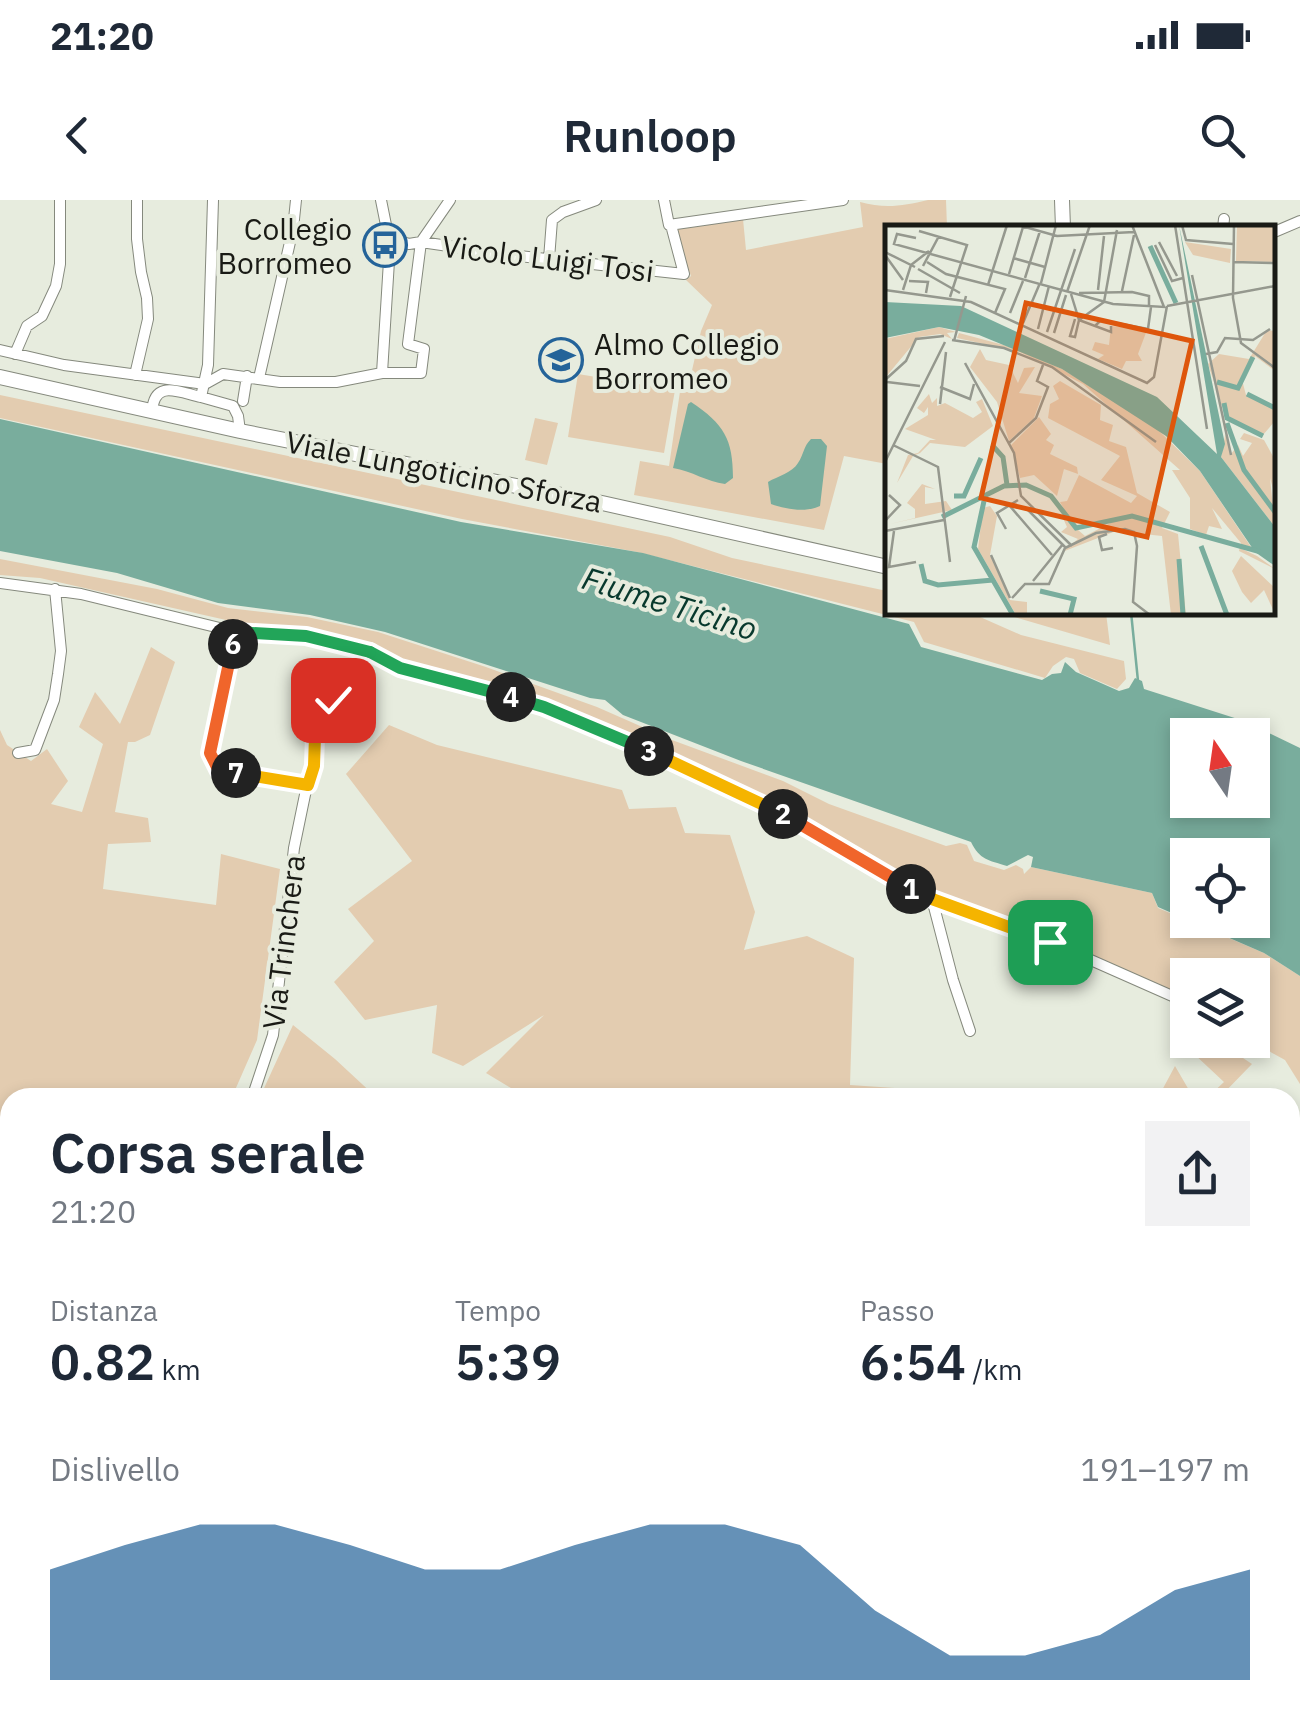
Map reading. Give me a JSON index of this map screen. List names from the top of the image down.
{
  "streets": {
    "main road": ["Viale Lungoticino Sforza"],
    "street": ["Vicolo Luigi Tosi", "Via Trinchera"]
  },
  "water": ["Fiume Ticino"],
  "places": {
    "bus stop": ["Collegio Borromeo"],
    "school or university": ["Almo Collegio Borromeo"]
  },
  "north": "top",
  "page": {
    "status": "21:20",
    "header": "Runloop",
    "pins": [
      "6",
      "4",
      "3",
      "7",
      "2",
      "1"
    ],
    "heading": ["Corsa serale", "21:20"],
    "stats": [
      ["Distanza", "0.82 km"],
      ["Tempo", "5:39"],
      ["Passo", "6:54 /km"]
    ],
    "chart": ["Dislivello", "191–197 m"]
  }
}
